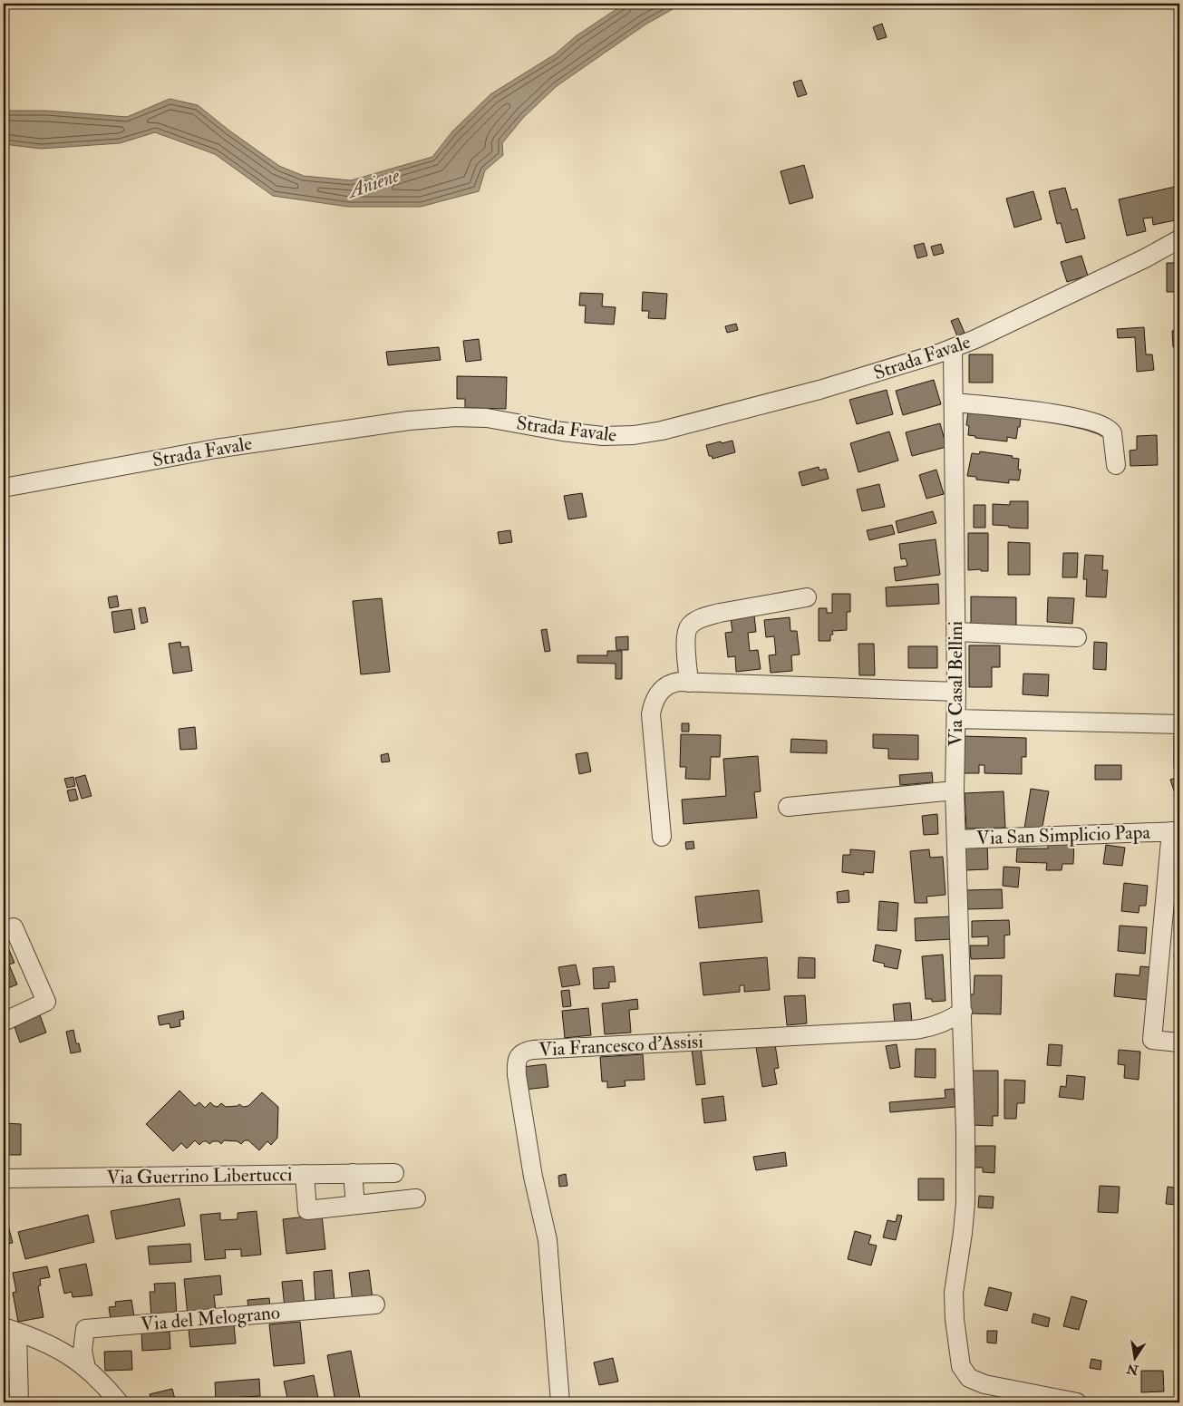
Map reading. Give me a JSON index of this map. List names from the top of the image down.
{
  "streets": {
    "street": [
      "Strada Favale",
      "Via Casal Bellini",
      "Via San Simplicio Papa",
      "Via Francesco d'Assisi",
      "Via Guerrino Libertucci",
      "Via del Melograno"
    ]
  },
  "crossings": [
    ["Strada Favale", "Via Casal Bellini"],
    ["Via Casal Bellini", "Via San Simplicio Papa"],
    ["Via Casal Bellini", "Via Francesco d'Assisi"]
  ],
  "water": ["Aniene"],
  "north": "bottom"
}
